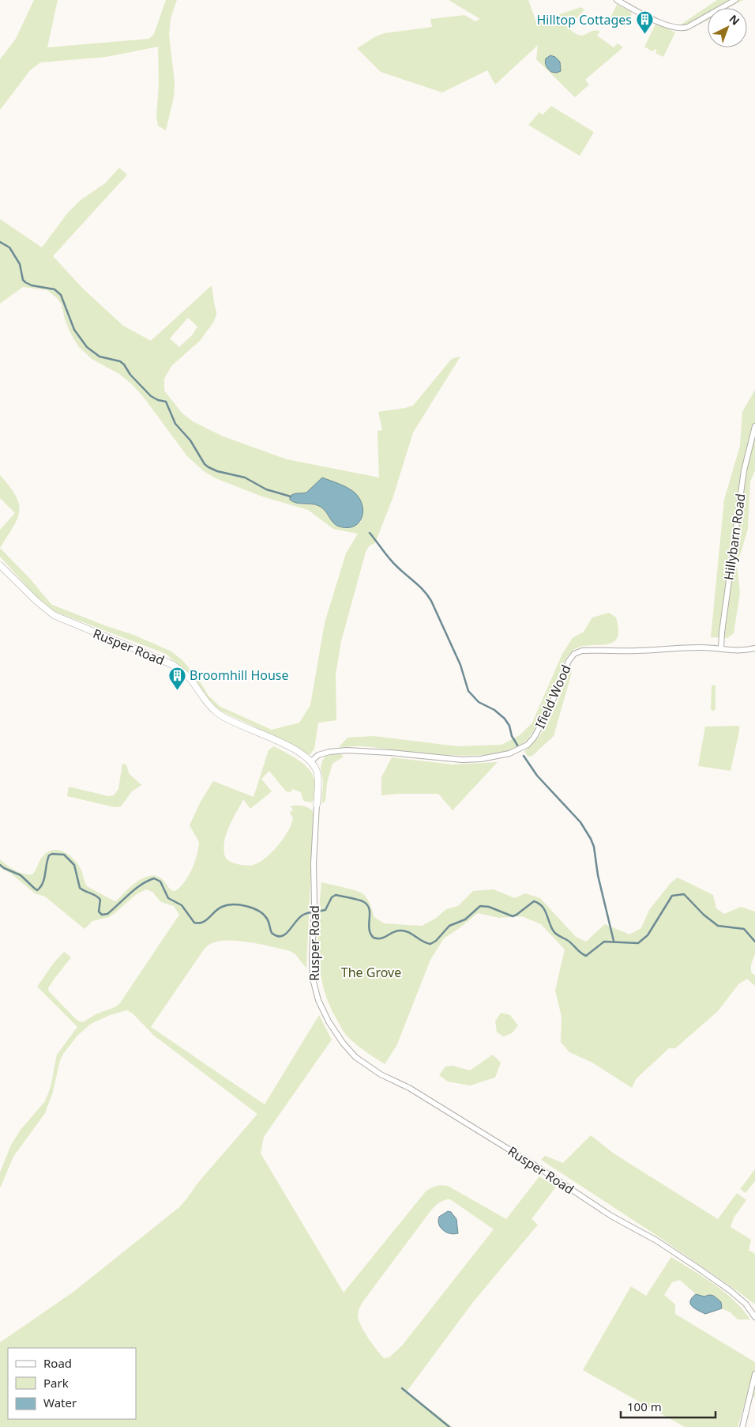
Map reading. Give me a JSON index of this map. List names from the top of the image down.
{
  "streets": {
    "street": ["Hillybarn Road", "Rusper Road", "Ifield Wood"]
  },
  "crossings": [
    ["Hillybarn Road", "Ifield Wood"],
    ["Rusper Road", "Ifield Wood"]
  ],
  "parks": ["The Grove"],
  "places": {
    "building": ["Hilltop Cottages", "Broomhill House"]
  },
  "legend": ["Road", "Park", "Water"],
  "scale_bar": "100 m",
  "north": "top right"
}
